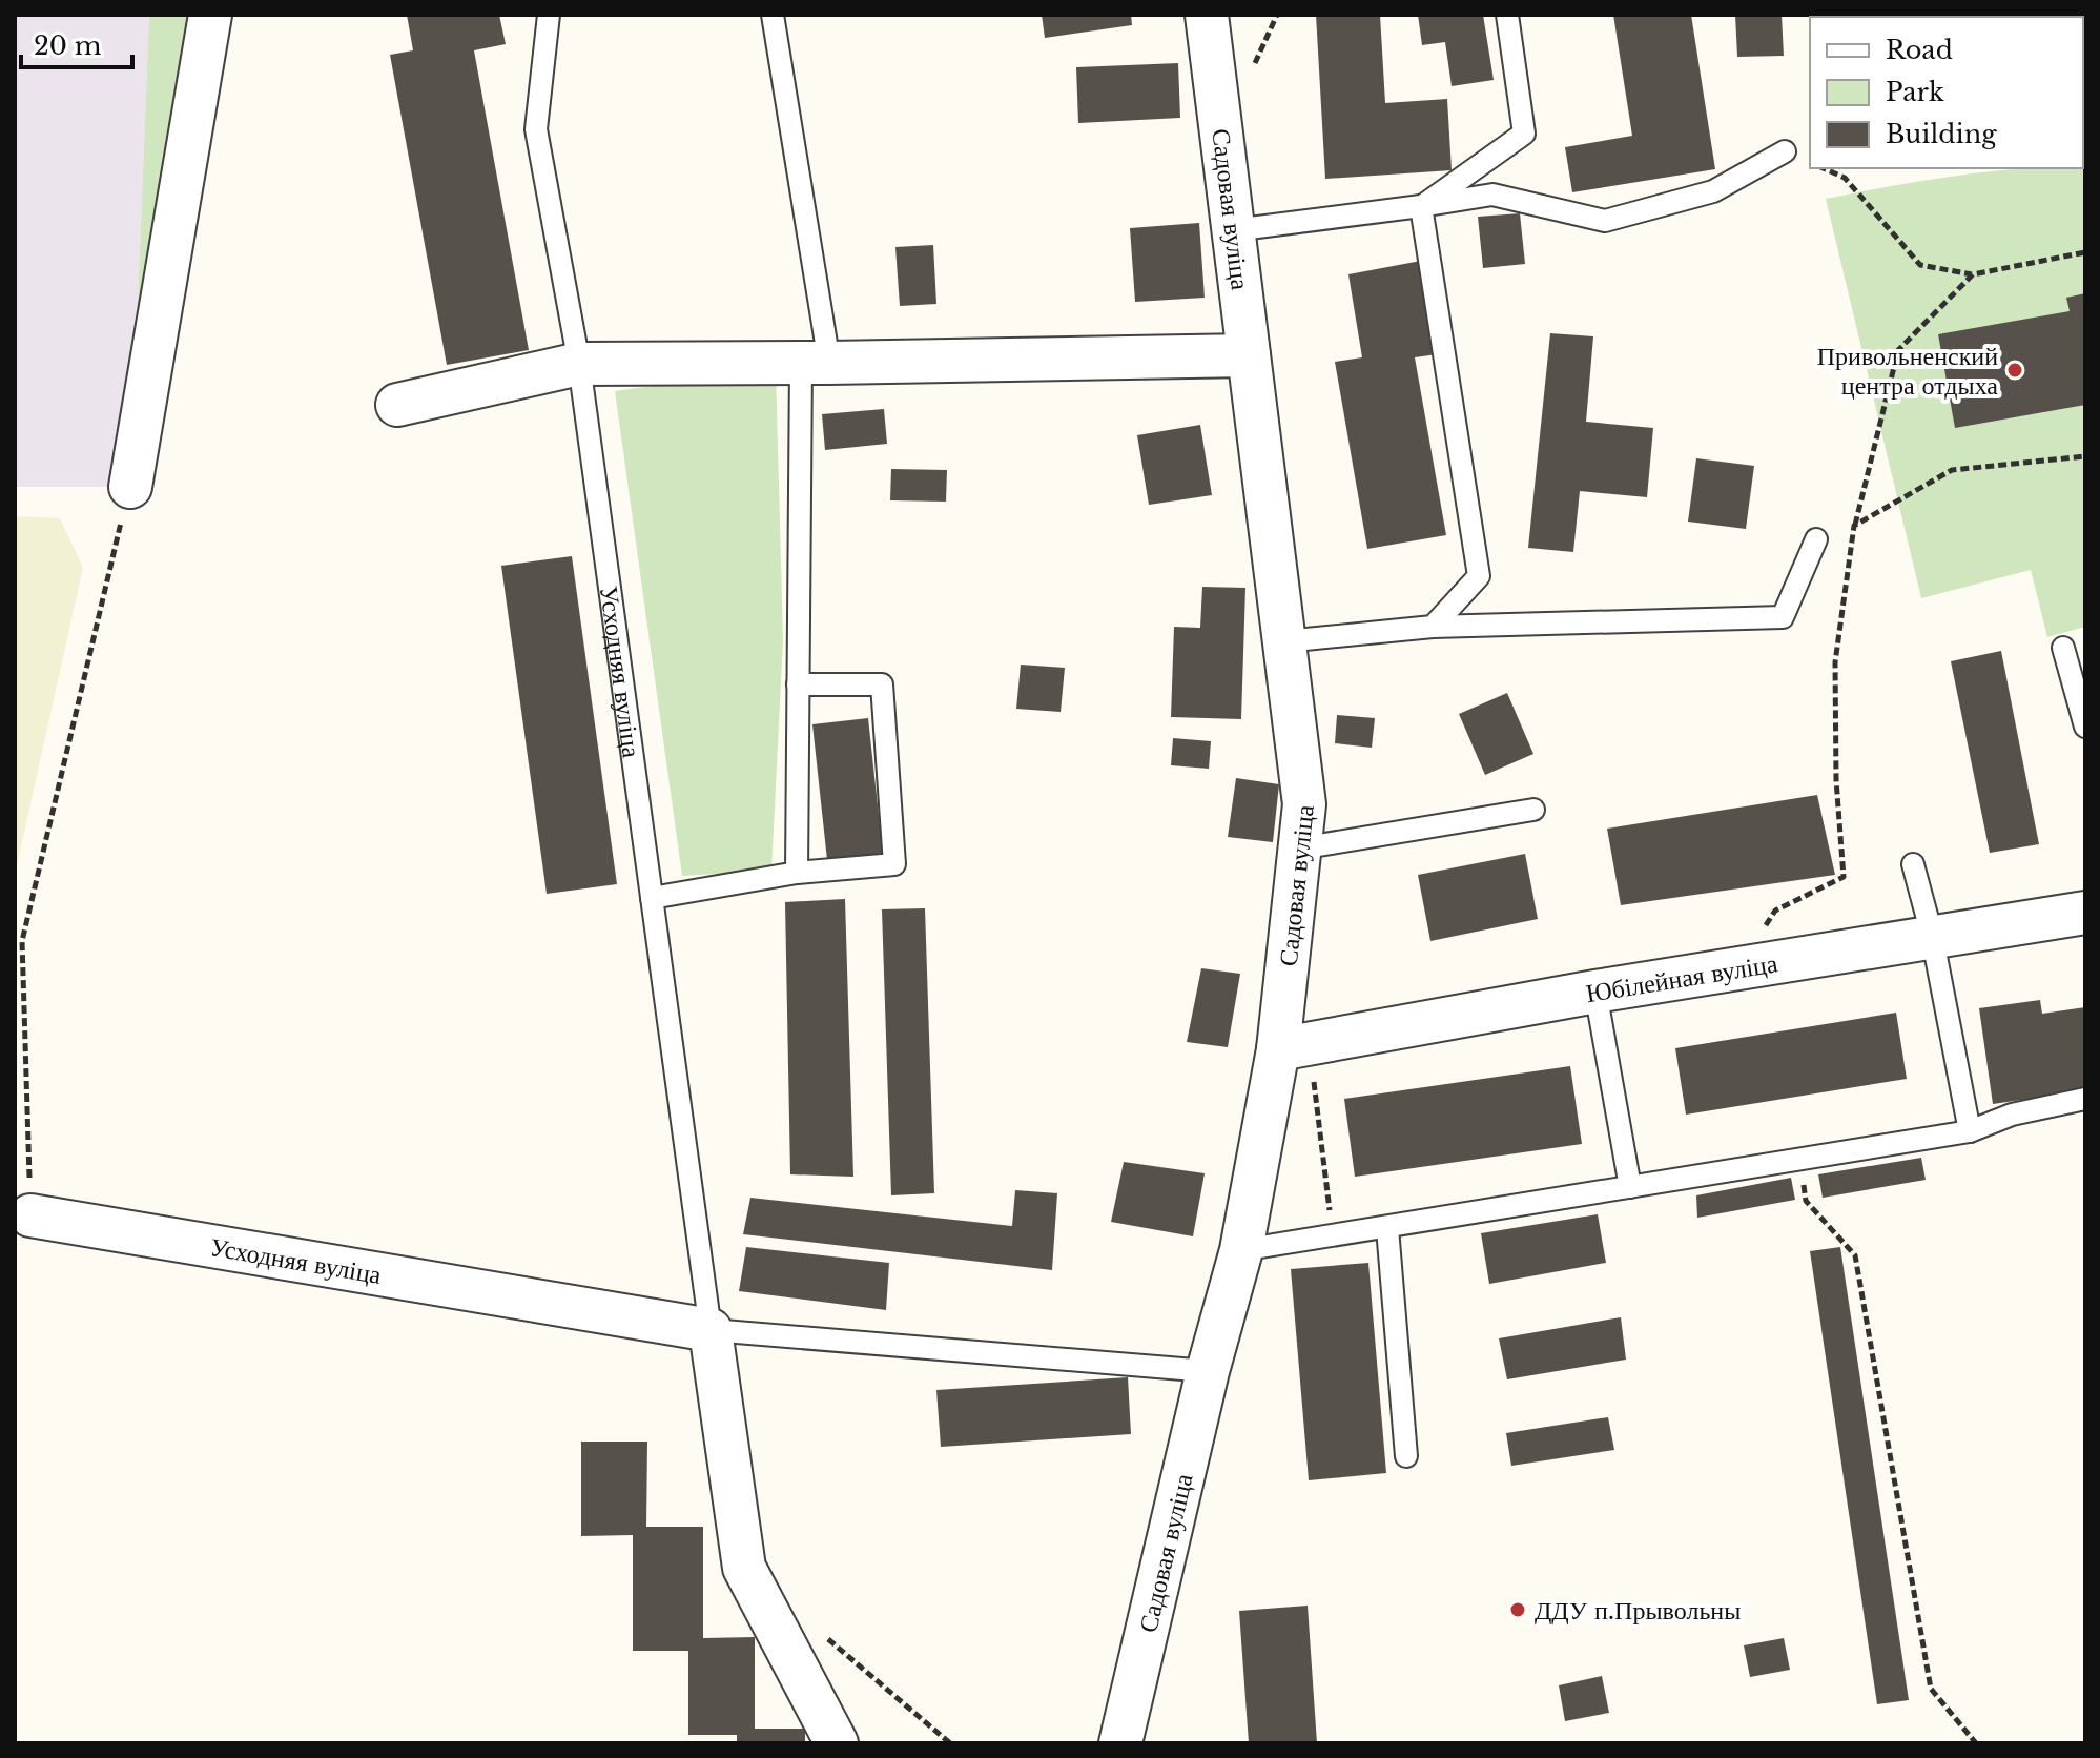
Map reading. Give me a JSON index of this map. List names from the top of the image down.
{
  "streets": {
    "street": ["Садовая вуліца", "Усходняя вуліца", "Юбілейная вуліца"]
  },
  "crossings": [
    ["Садовая вуліца", "Юбілейная вуліца"]
  ],
  "places": ["Привольненский центра отдыха", "ДДУ п.Прывольны"],
  "legend": ["Road", "Park", "Building"],
  "scale_bar": "20 m"
}
